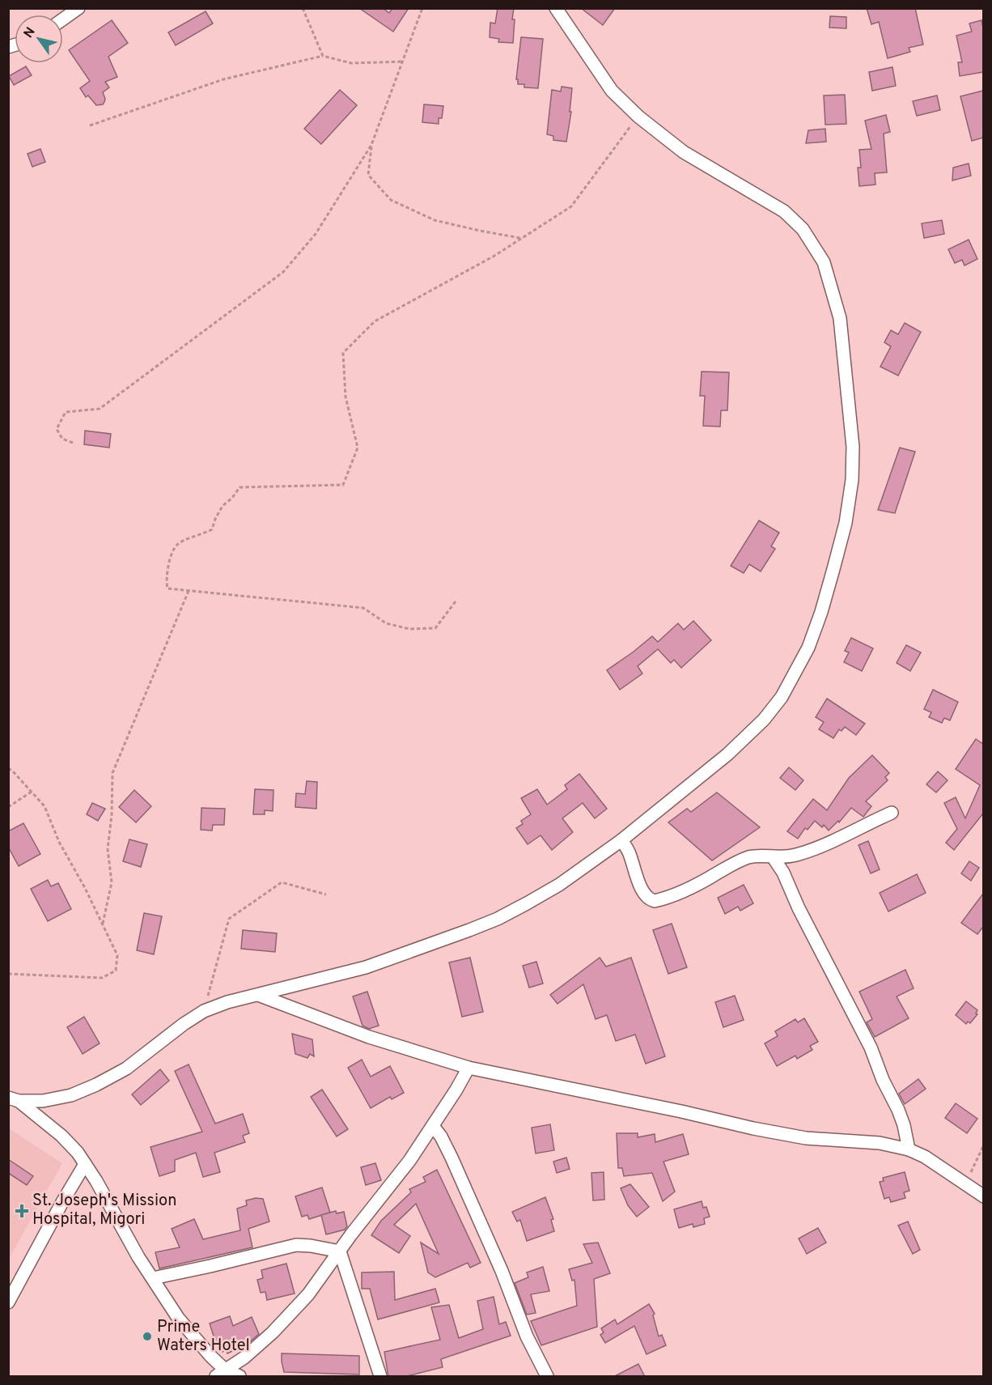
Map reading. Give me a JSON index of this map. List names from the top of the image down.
{
  "places": {
    "health": ["St. Joseph's Mission Hospital, Migori"],
    "other": ["Prime Waters Hotel"]
  },
  "north": "top left"
}
